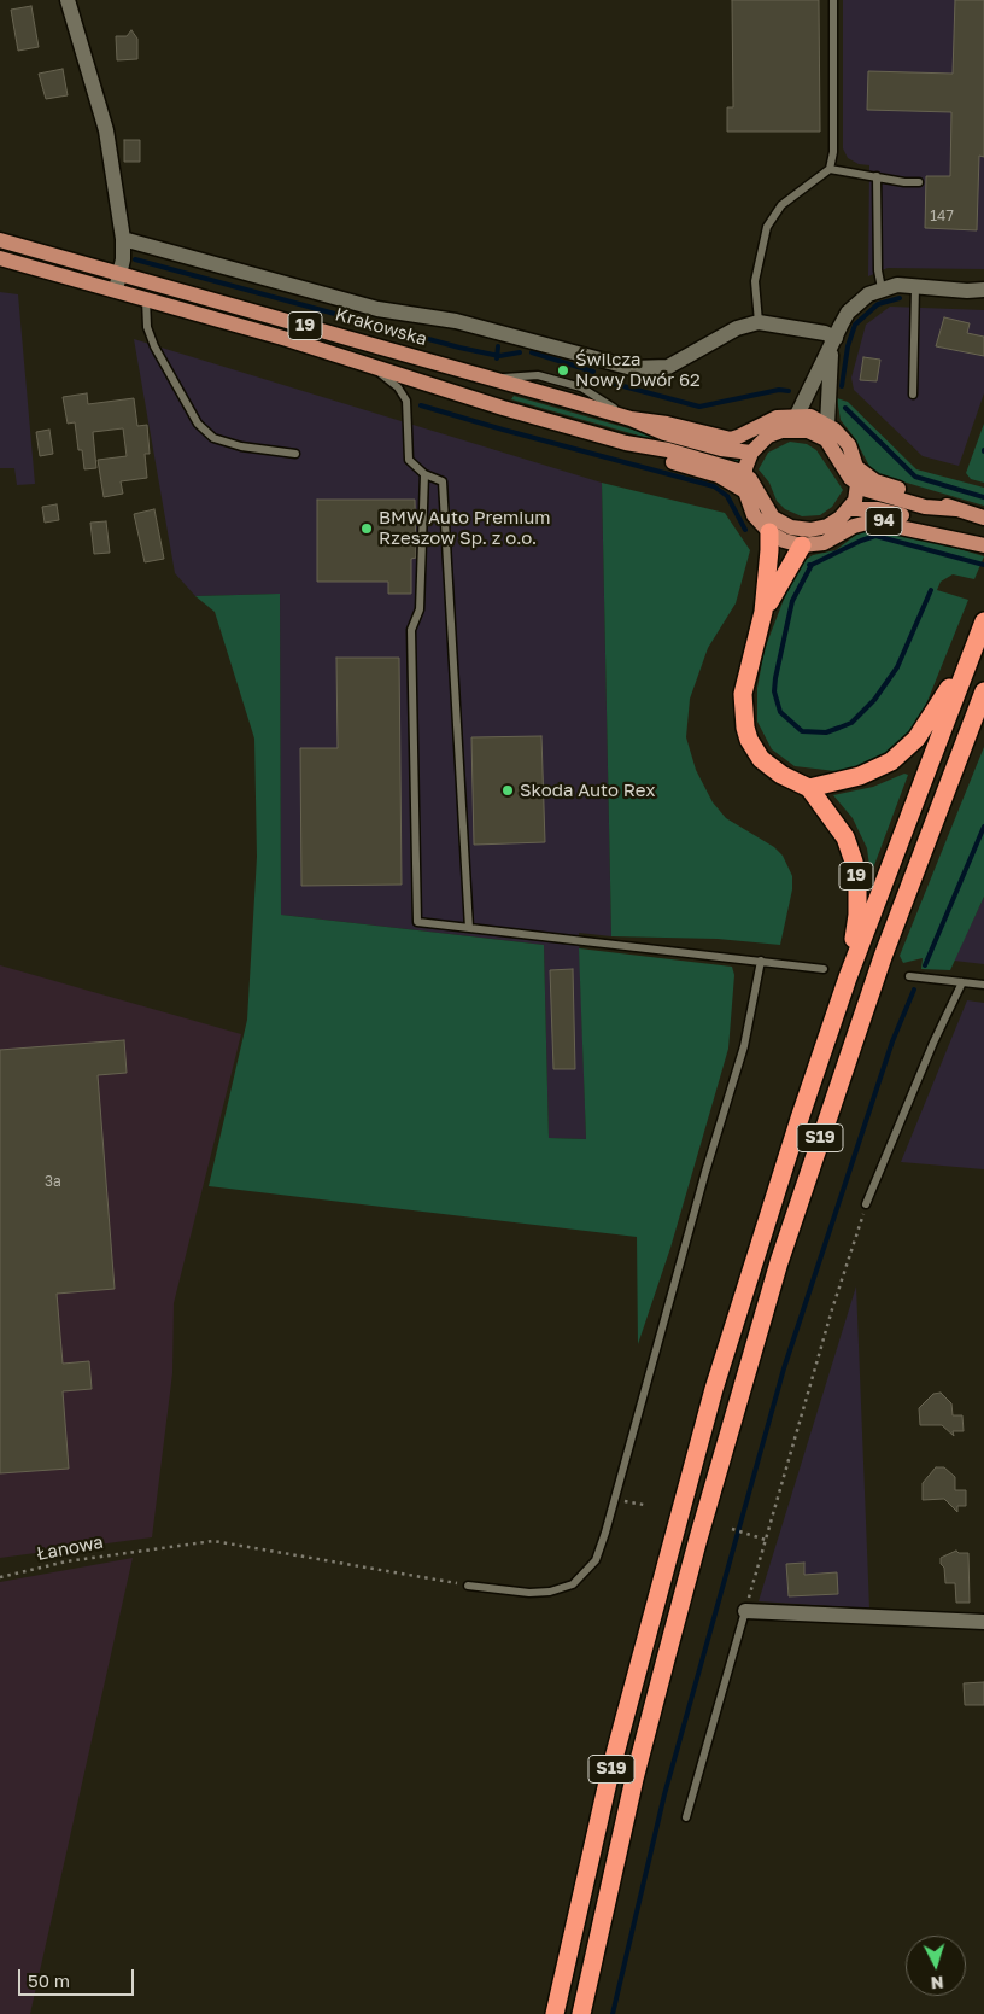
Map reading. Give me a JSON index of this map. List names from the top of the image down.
{
  "streets": {
    "highway": ["19", "S19"],
    "main road": ["Krakowska", "94"],
    "path": ["Łanowa"]
  },
  "crossings": [
    ["19", "Krakowska"],
    ["19", "S19"],
    ["Krakowska", "94"]
  ],
  "places": ["Świlcza Nowy Dwór 62", "BMW Auto Premium Rzeszow Sp. z o.o.", "Skoda Auto Rex"],
  "house_numbers": ["147", "3a"],
  "scale_bar": "50 m",
  "north": "bottom"
}
